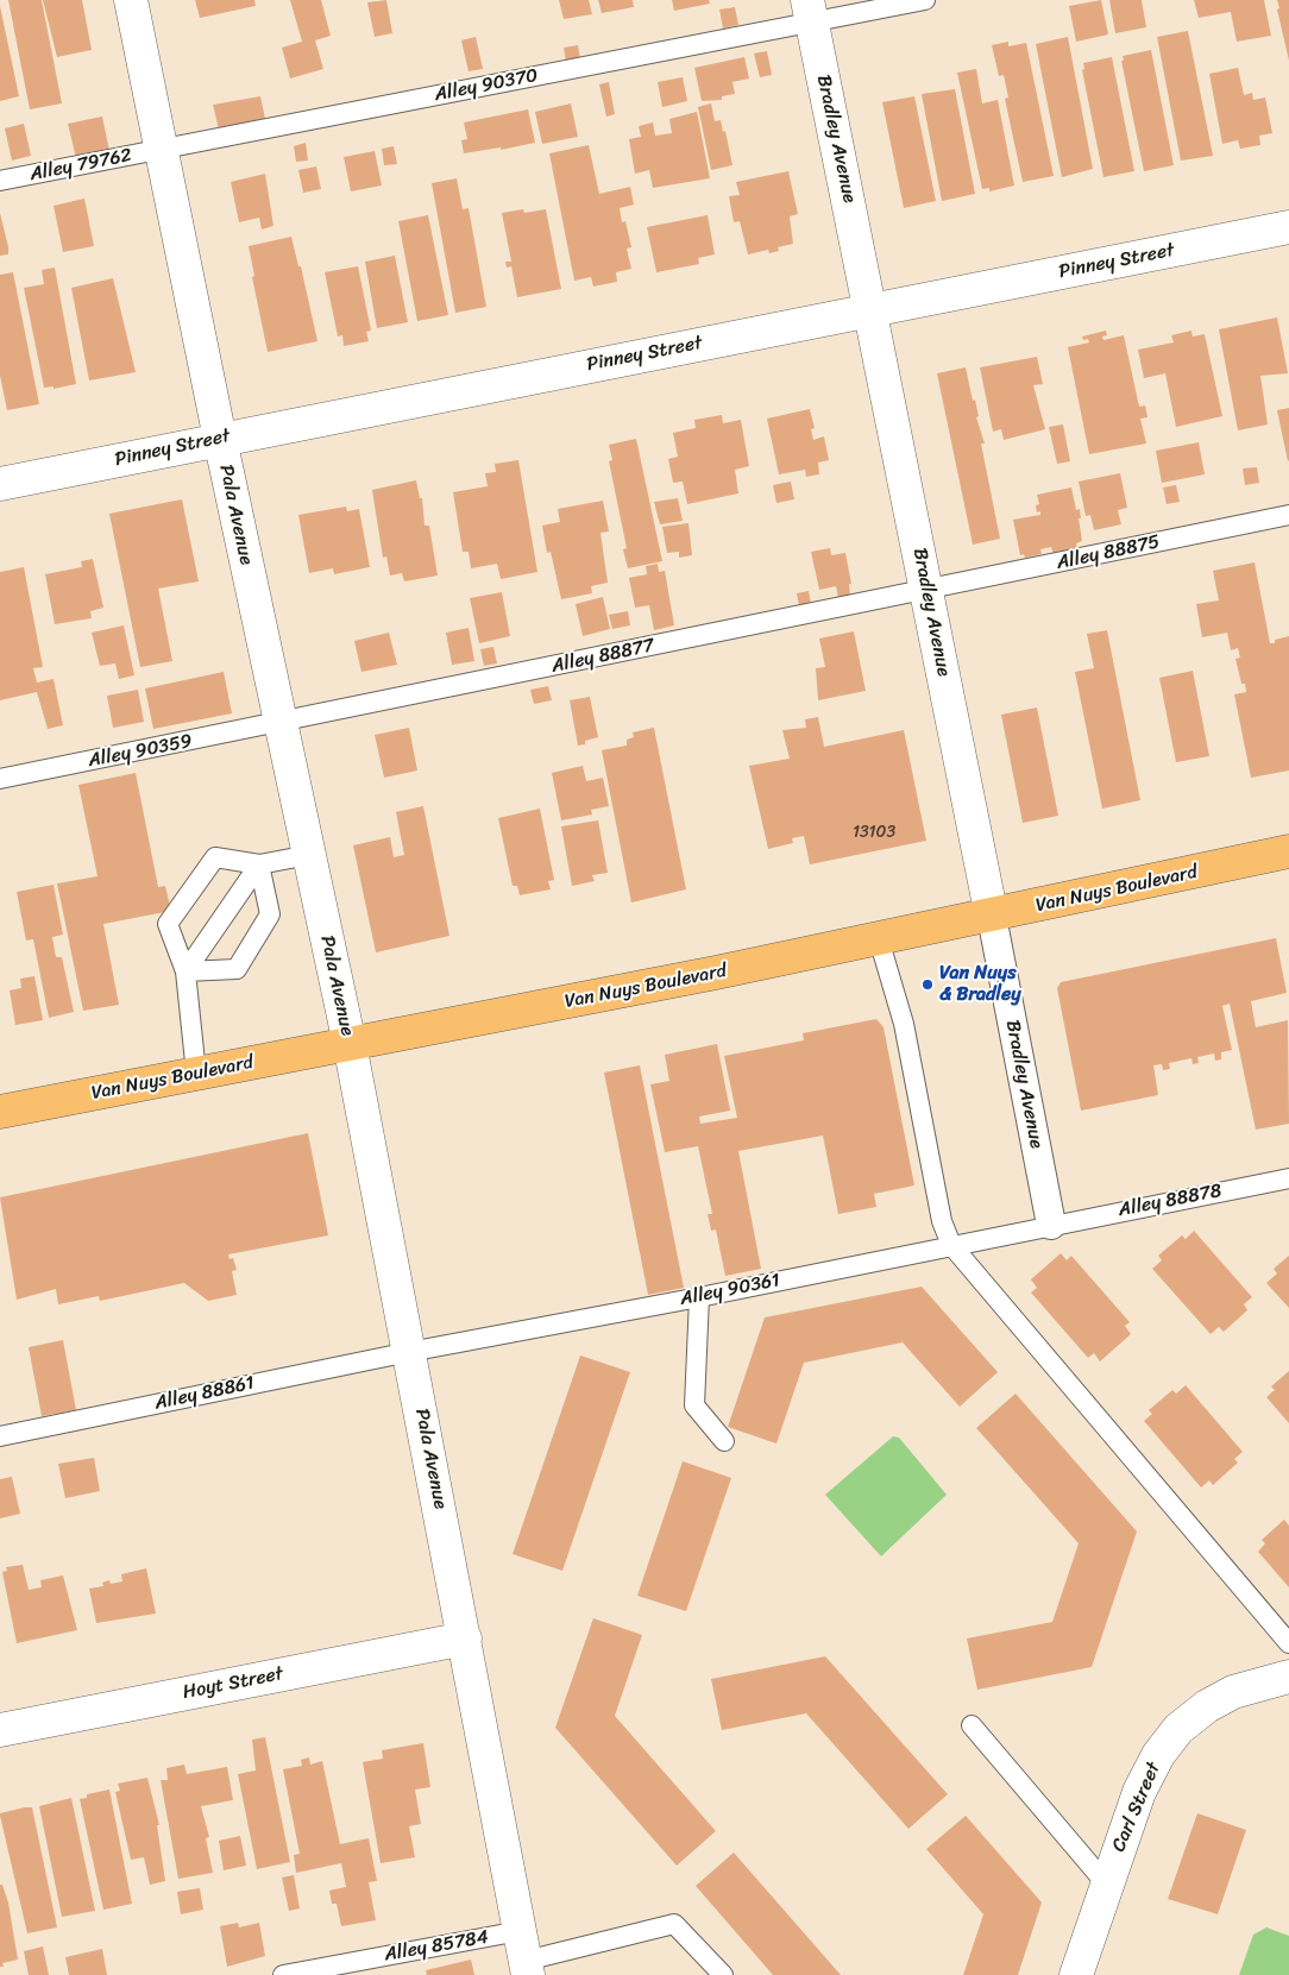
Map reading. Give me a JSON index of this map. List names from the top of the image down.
{
  "streets": {
    "main road": ["Van Nuys Boulevard"],
    "street": [
      "Bradley Avenue",
      "Pinney Street",
      "Pala Avenue",
      "Hoyt Street",
      "Carl Street"
    ],
    "lane": [
      "Alley 90370",
      "Alley 79762",
      "Alley 88875",
      "Alley 88877",
      "Alley 90359",
      "Alley 88878",
      "Alley 90361",
      "Alley 88861",
      "Alley 85784"
    ]
  },
  "crossings": [
    ["Alley 90370", "Bradley Avenue"],
    ["Alley 90370", "Alley 79762"],
    ["Alley 90370", "Pala Avenue"],
    ["Bradley Avenue", "Pinney Street"],
    ["Bradley Avenue", "Alley 88875"],
    ["Bradley Avenue", "Alley 88877"],
    ["Bradley Avenue", "Van Nuys Boulevard"],
    ["Bradley Avenue", "Alley 88878"],
    ["Bradley Avenue", "Alley 90361"],
    ["Alley 79762", "Pala Avenue"],
    ["Pinney Street", "Pala Avenue"],
    ["Pala Avenue", "Alley 88877"],
    ["Pala Avenue", "Alley 90359"],
    ["Pala Avenue", "Van Nuys Boulevard"],
    ["Pala Avenue", "Alley 90361"],
    ["Pala Avenue", "Alley 88861"],
    ["Pala Avenue", "Hoyt Street"],
    ["Pala Avenue", "Alley 85784"],
    ["Alley 88875", "Alley 88877"],
    ["Alley 88877", "Alley 90359"],
    ["Alley 88878", "Alley 90361"],
    ["Alley 90361", "Alley 88861"]
  ],
  "places": ["Van Nuys & Bradley"],
  "house_numbers": ["13103"]
}
